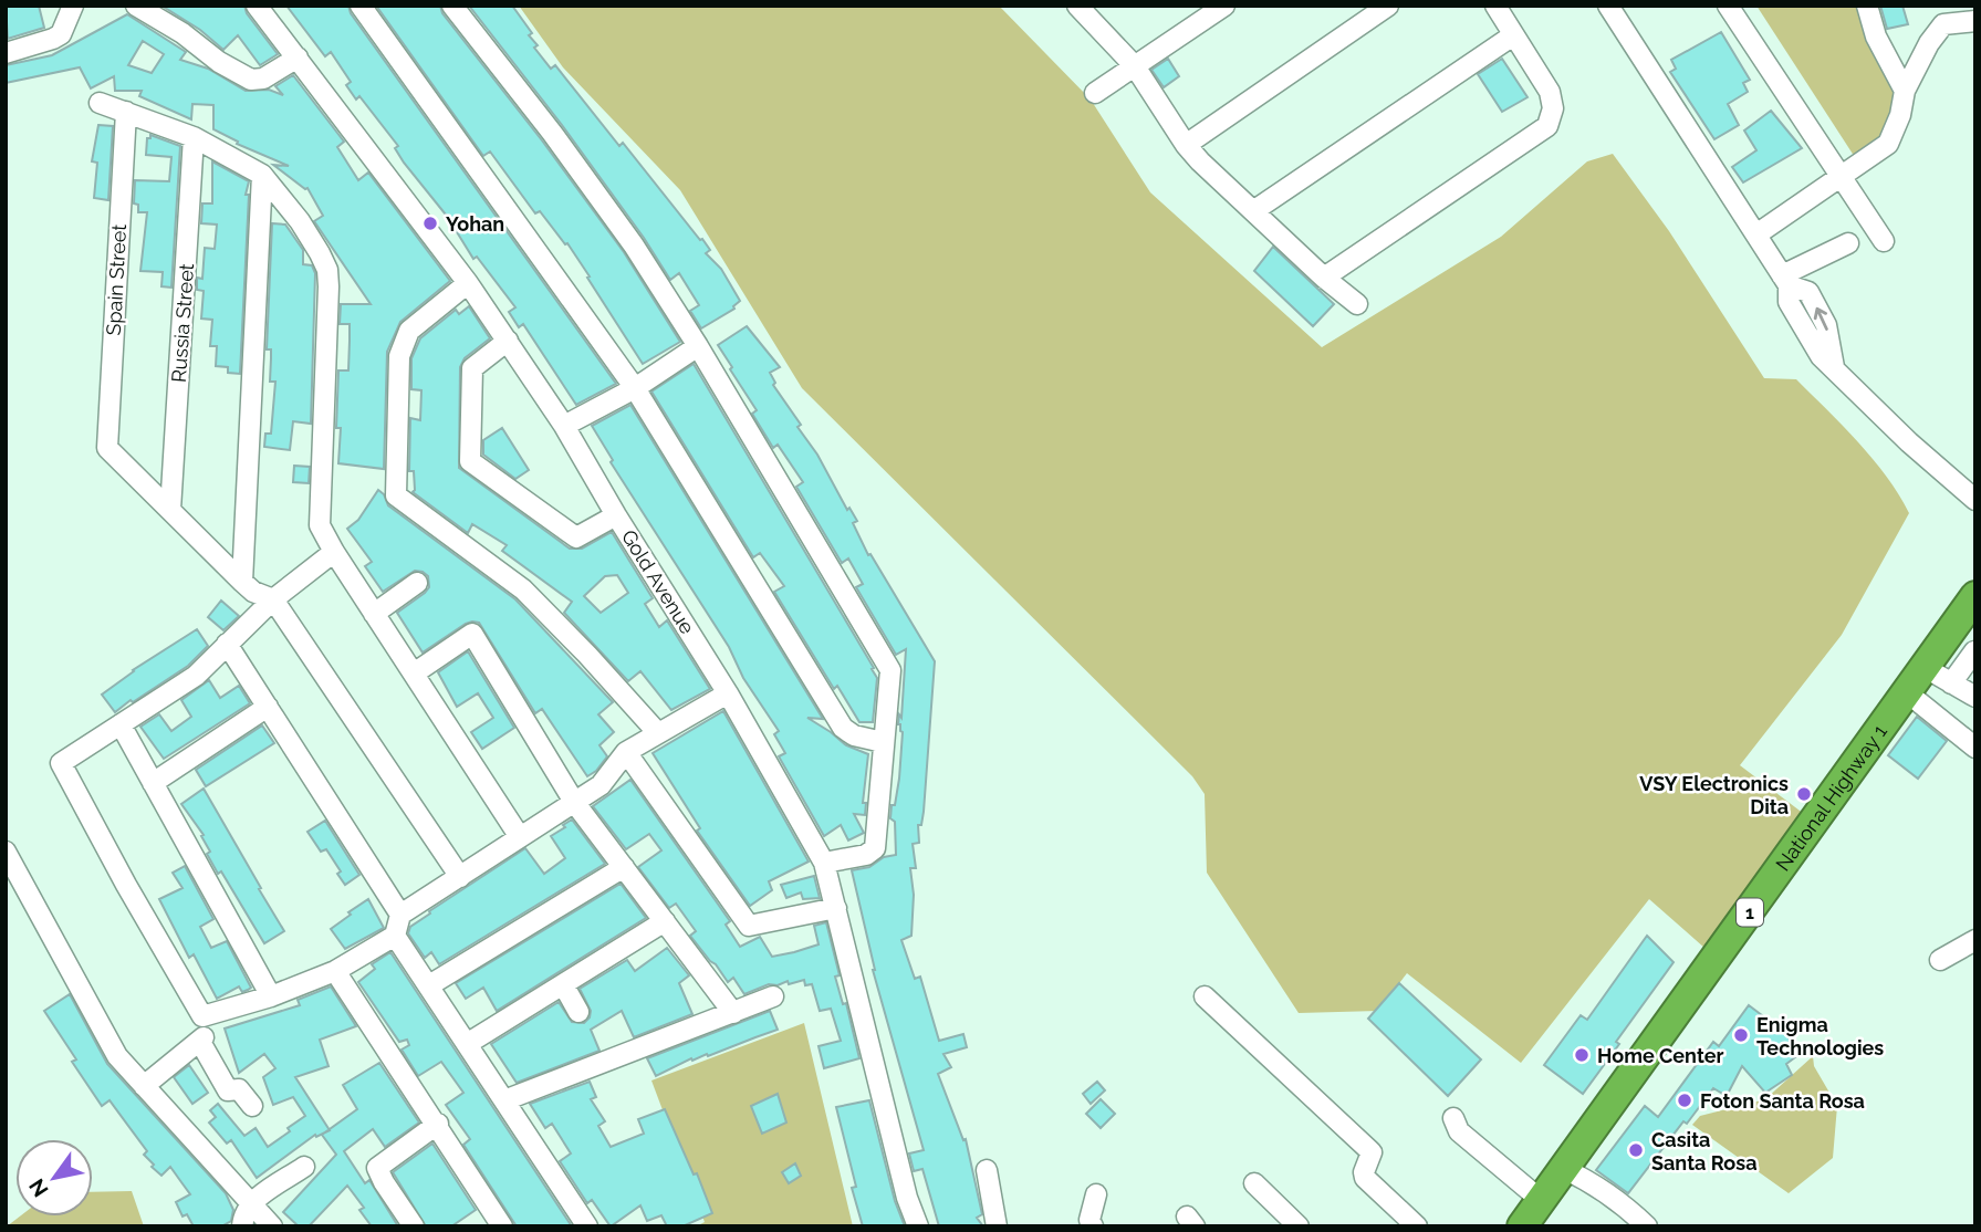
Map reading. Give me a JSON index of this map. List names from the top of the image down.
{
  "streets": {
    "highway": ["National Highway 1", "1"],
    "street": ["Spain Street", "Russia Street", "Gold Avenue"]
  },
  "crossings": [
    ["Spain Street", "Russia Street"]
  ],
  "places": [
    "Yohan",
    "VSY Electronics Dita",
    "Enigma Technologies",
    "Home Center",
    "Foton Santa Rosa",
    "Casita Santa Rosa"
  ],
  "north": "bottom left"
}
